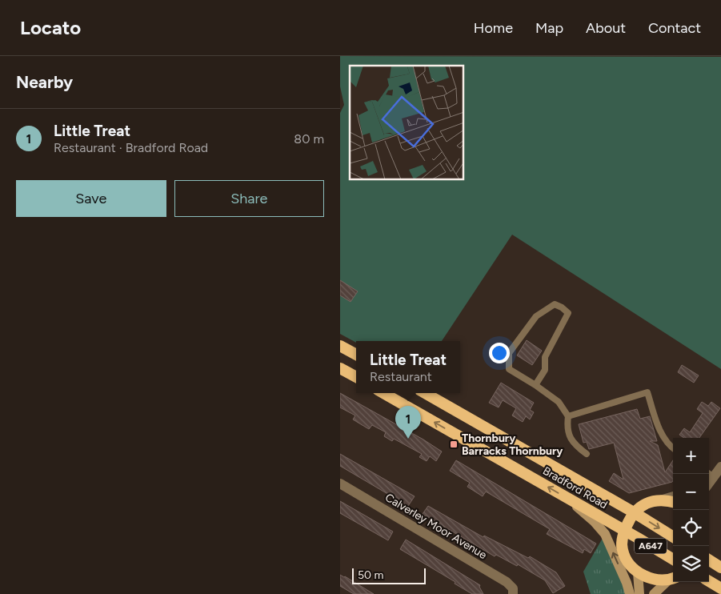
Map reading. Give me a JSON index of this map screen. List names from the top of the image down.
{
  "streets": {
    "highway": ["Bradford Road", "A647"],
    "street": ["Calverley Moor Avenue"]
  },
  "places": {
    "transit": ["Thornbury Barracks Thornbury"]
  },
  "scale_bar": "50 m",
  "page": {
    "header": "Locato",
    "nav": [
      "Home",
      "Map",
      "About",
      "Contact"
    ],
    "heading": "Nearby",
    "list": [
      {
        "mark": "1",
        "name": "Little Treat",
        "note": "Restaurant · Bradford Road",
        "value": "80 m"
      }
    ],
    "buttons": ["Save", "Share"],
    "popup": ["Little Treat", "Restaurant"],
    "pins": "1",
    "map_buttons": ["+", "−"],
    "scale": "50 m"
  }
}
